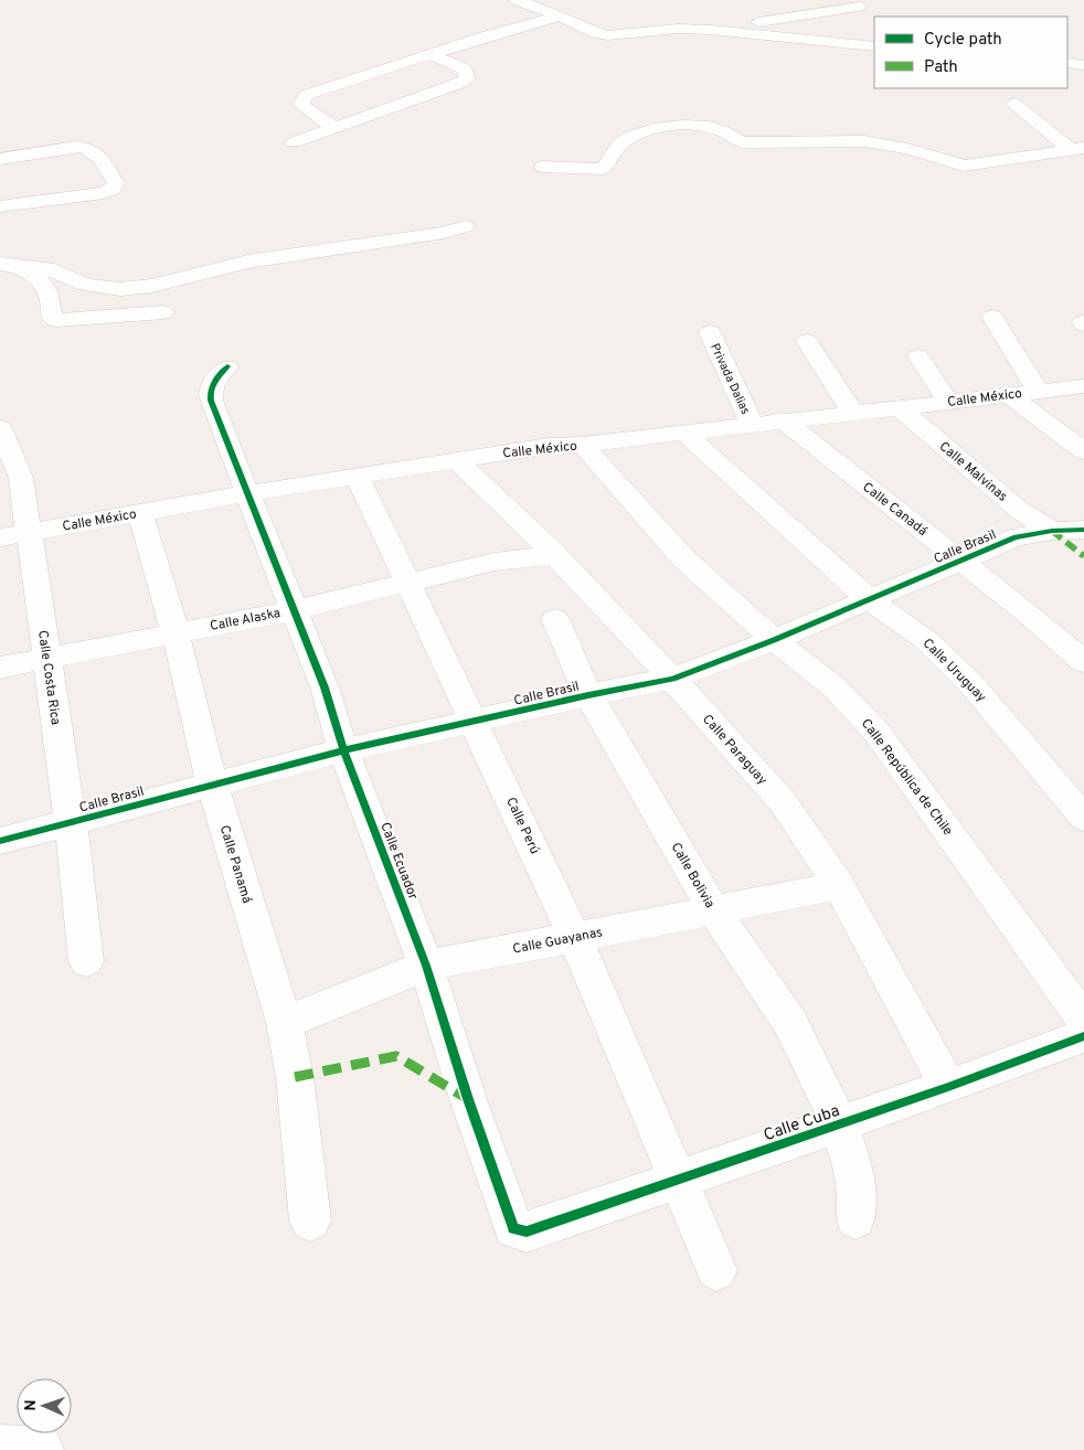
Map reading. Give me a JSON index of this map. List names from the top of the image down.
{
  "streets": {
    "street": [
      "Privada Dalias",
      "Calle México",
      "Calle Malvinas",
      "Calle Canadá",
      "Calle Brasil",
      "Calle Alaska",
      "Calle Uruguay",
      "Calle Costa Rica",
      "Calle Paraguay",
      "Calle República de Chile",
      "Calle Perú",
      "Calle Ecuador",
      "Calle Panamá",
      "Calle Bolivia",
      "Calle Guayanas",
      "Calle Cuba"
    ]
  },
  "crossings": [
    ["Privada Dalias", "Calle México"],
    ["Calle México", "Calle Malvinas"],
    ["Calle México", "Calle Canadá"],
    ["Calle México", "Calle Uruguay"],
    ["Calle México", "Calle Costa Rica"],
    ["Calle México", "Calle Paraguay"],
    ["Calle México", "Calle República de Chile"],
    ["Calle México", "Calle Perú"],
    ["Calle México", "Calle Ecuador"],
    ["Calle México", "Calle Panamá"],
    ["Calle Malvinas", "Calle Brasil"],
    ["Calle Canadá", "Calle Brasil"],
    ["Calle Brasil", "Calle Uruguay"],
    ["Calle Brasil", "Calle Costa Rica"],
    ["Calle Brasil", "Calle Paraguay"],
    ["Calle Brasil", "Calle República de Chile"],
    ["Calle Brasil", "Calle Perú"],
    ["Calle Brasil", "Calle Ecuador"],
    ["Calle Brasil", "Calle Panamá"],
    ["Calle Brasil", "Calle Bolivia"],
    ["Calle Alaska", "Calle Costa Rica"],
    ["Calle Alaska", "Calle Paraguay"],
    ["Calle Alaska", "Calle Perú"],
    ["Calle Alaska", "Calle Ecuador"],
    ["Calle Alaska", "Calle Panamá"],
    ["Calle Paraguay", "Calle Guayanas"],
    ["Calle Paraguay", "Calle Cuba"],
    ["Calle Perú", "Calle Guayanas"],
    ["Calle Perú", "Calle Cuba"],
    ["Calle Ecuador", "Calle Guayanas"],
    ["Calle Ecuador", "Calle Cuba"],
    ["Calle Panamá", "Calle Guayanas"],
    ["Calle Bolivia", "Calle Guayanas"],
    ["Calle Bolivia", "Calle Cuba"]
  ],
  "legend": ["Cycle path", "Path"],
  "north": "left"
}
